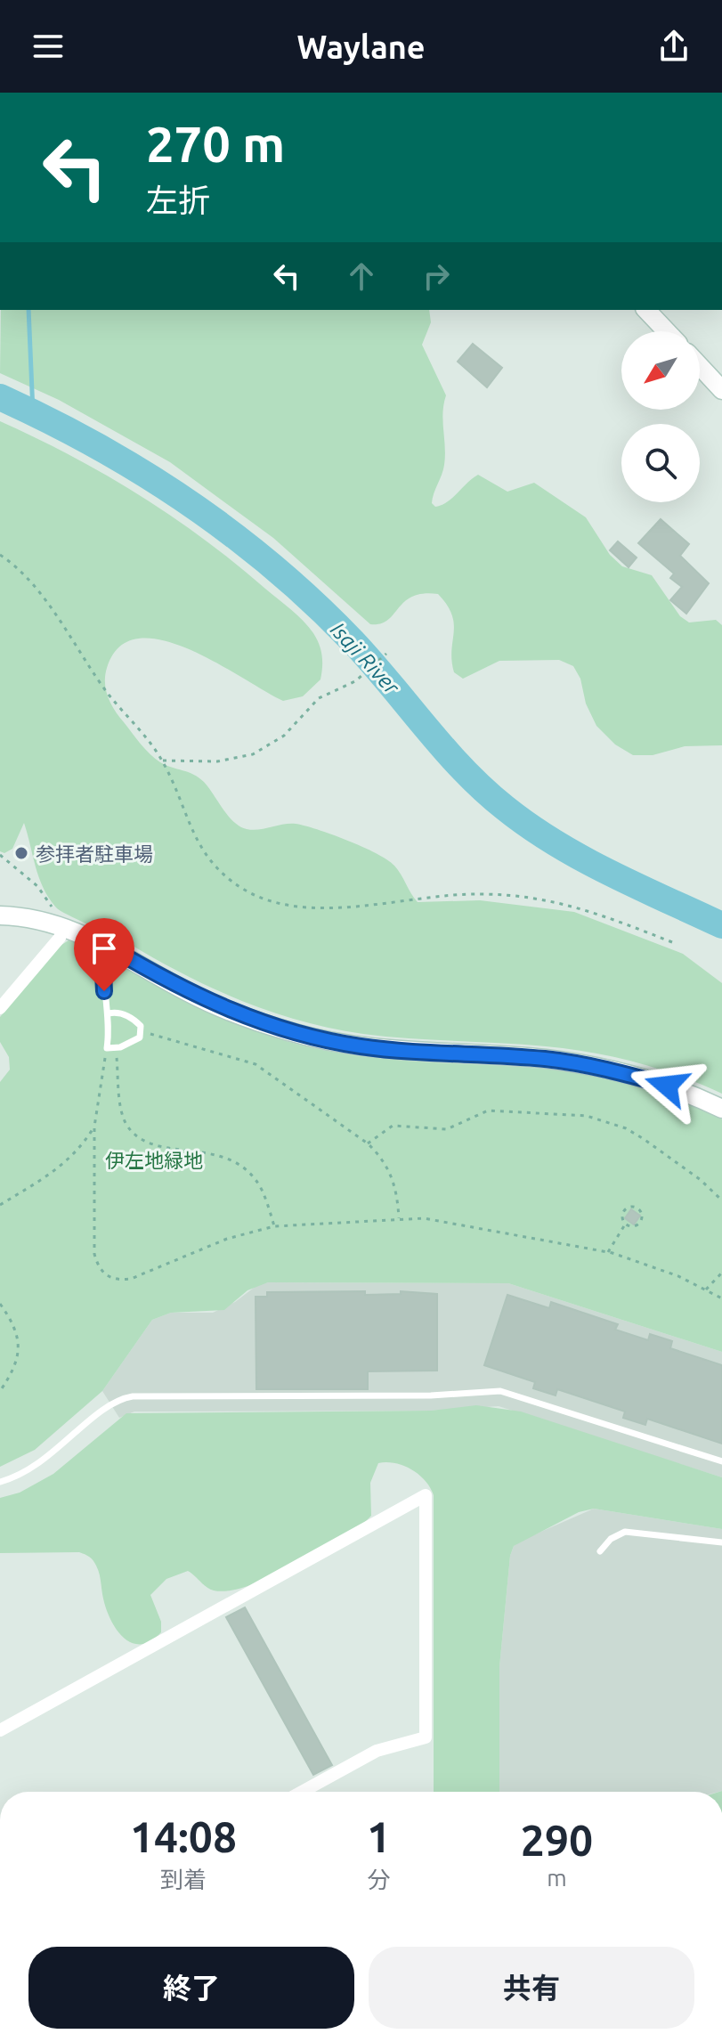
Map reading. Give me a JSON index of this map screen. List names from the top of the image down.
{
  "water": ["Isaji River"],
  "parks": ["伊左地緑地"],
  "places": ["参拝者駐車場"],
  "north": "bottom left",
  "page": {
    "header": "Waylane",
    "turn": ["270 m", "左折"],
    "eta": [
      "14:08",
      "到着",
      "1",
      "分",
      "290",
      "m"
    ],
    "buttons": ["終了", "共有"]
  }
}
